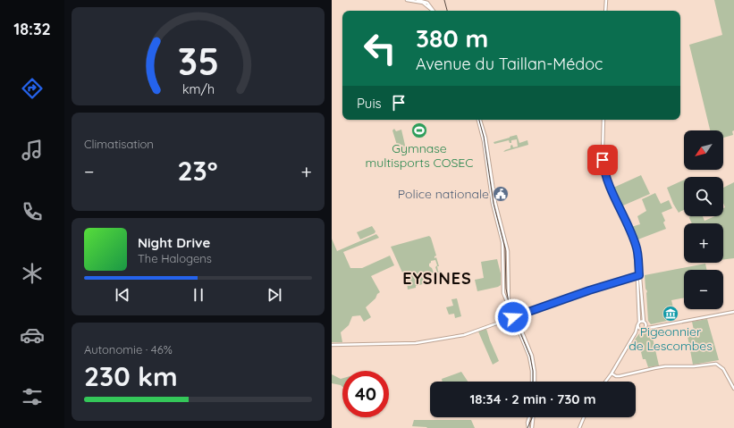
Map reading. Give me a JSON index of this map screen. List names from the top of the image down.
{
  "districts": ["EYSINES"],
  "places": {
    "sports": ["Gymnase multisports COSEC"],
    "public building": ["Police nationale"],
    "museum": ["Pigeonnier de Lescombes"]
  },
  "north": "bottom left",
  "page": {
    "tabs": "18:32",
    "turn": ["380 m", "Avenue du Taillan-Médoc"],
    "then": "Puis",
    "tile": [
      "Climatisation",
      ["Autonomie · 46%", "230 km"]
    ],
    "map_buttons": ["+", "−"],
    "heat": ["−", "23°", "+"],
    "song": ["Night Drive", "The Halogens"],
    "limit": "40",
    "trip": "18:34 · 2 min · 730 m",
    "gauge": ["35", "km/h"]
  }
}
